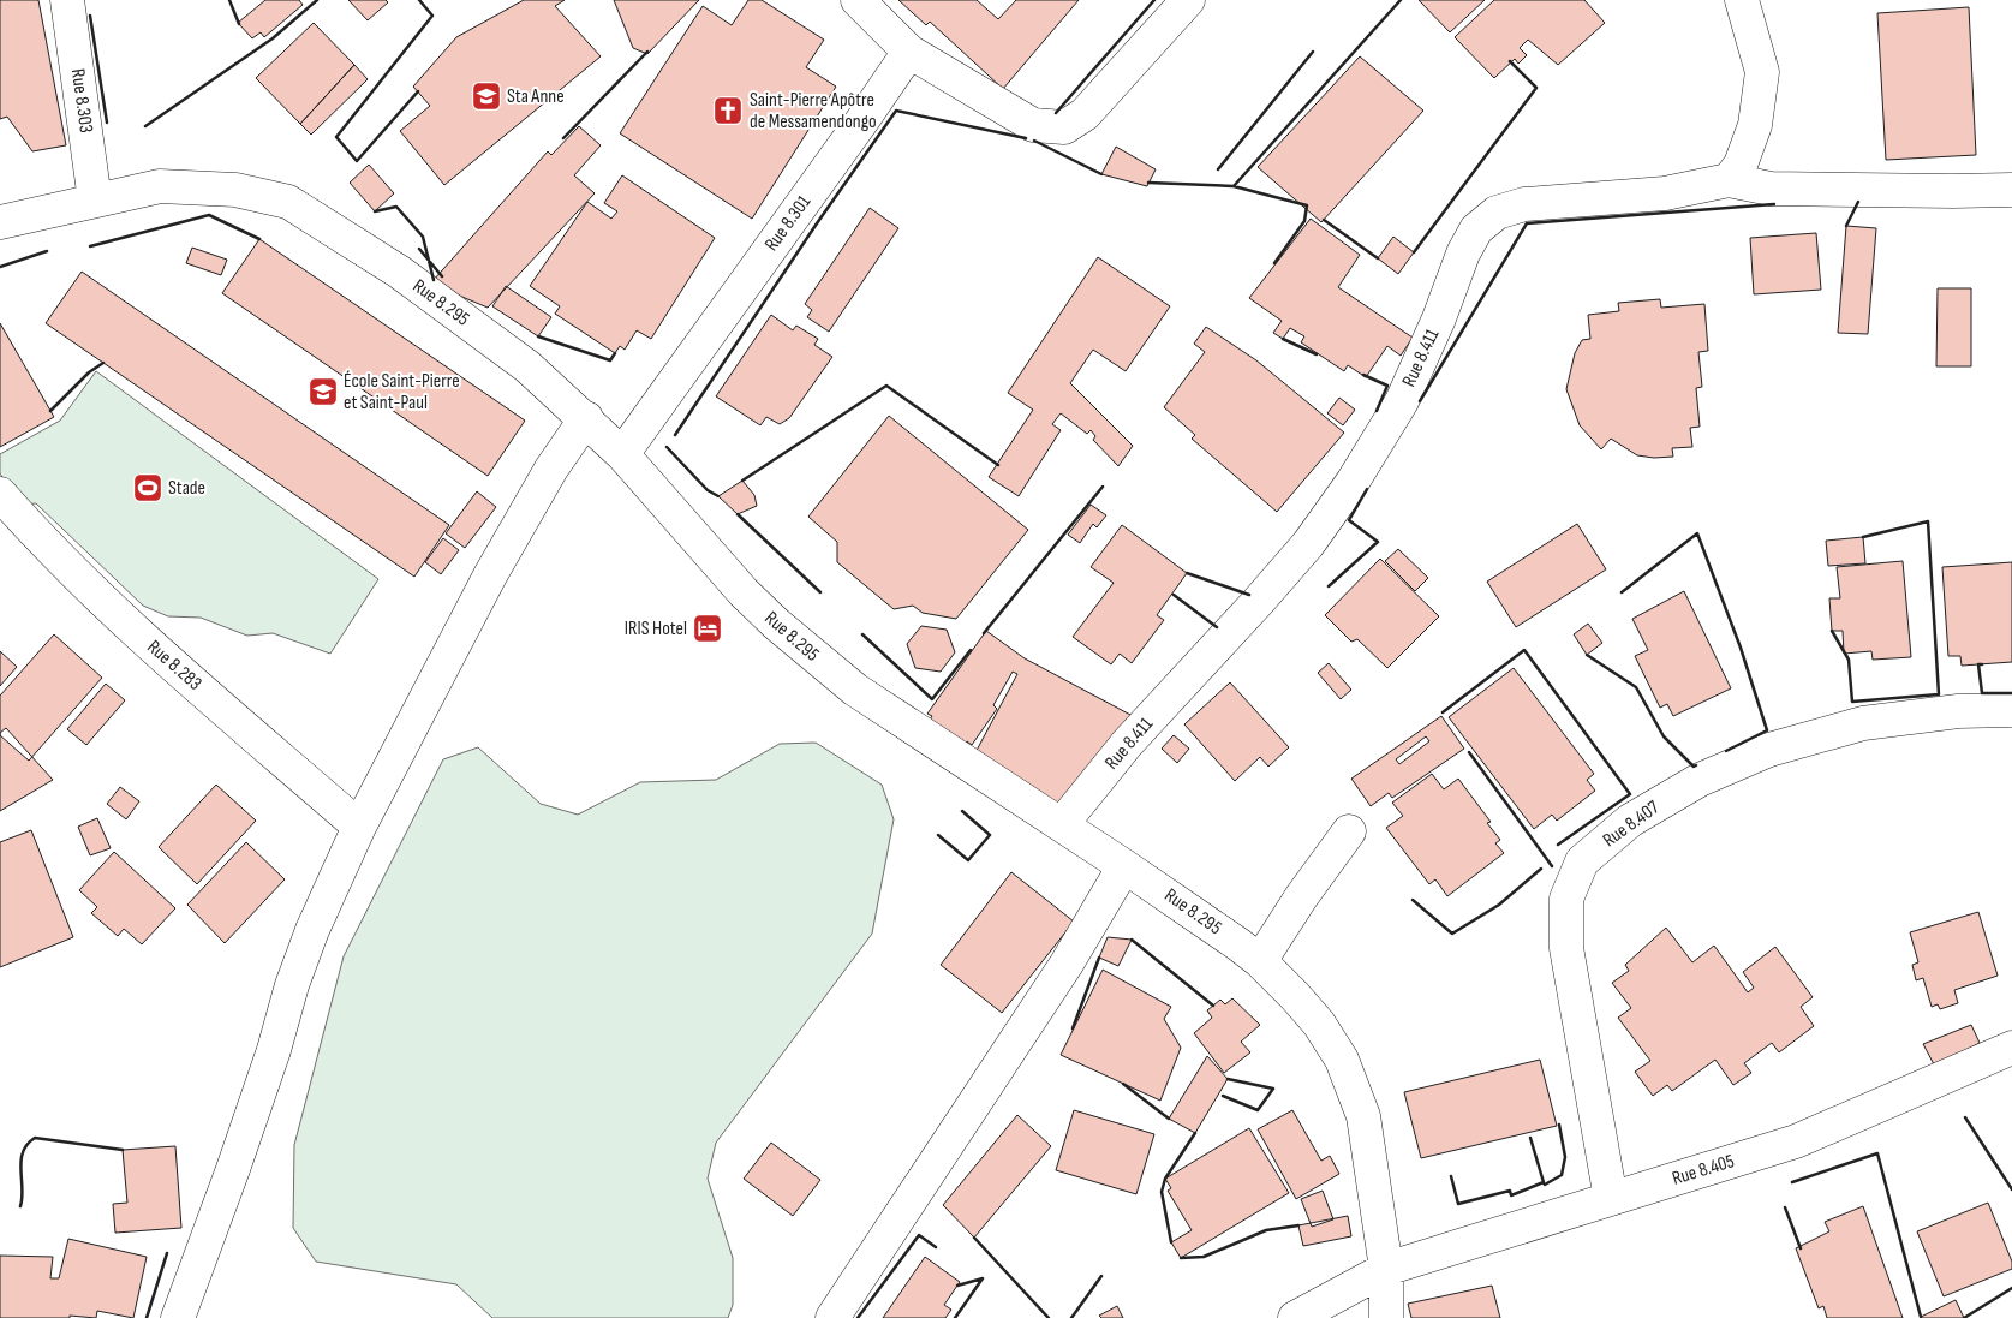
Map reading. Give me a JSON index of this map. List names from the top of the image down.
{
  "streets": {
    "street": [
      "Rue 8.303",
      "Rue 8.301",
      "Rue 8.295",
      "Rue 8.411",
      "Rue 8.283",
      "Rue 8.407",
      "Rue 8.405"
    ]
  },
  "crossings": [
    ["Rue 8.303", "Rue 8.295"],
    ["Rue 8.301", "Rue 8.295"],
    ["Rue 8.295", "Rue 8.411"],
    ["Rue 8.295", "Rue 8.405"],
    ["Rue 8.407", "Rue 8.405"]
  ],
  "places": {
    "school or university": ["Sta Anne", "École Saint-Pierre et Saint-Paul"],
    "church": ["Saint-Pierre Apôtre de Messamendongo"],
    "sports": ["Stade"],
    "hotel": ["IRIS Hotel"]
  }
}
